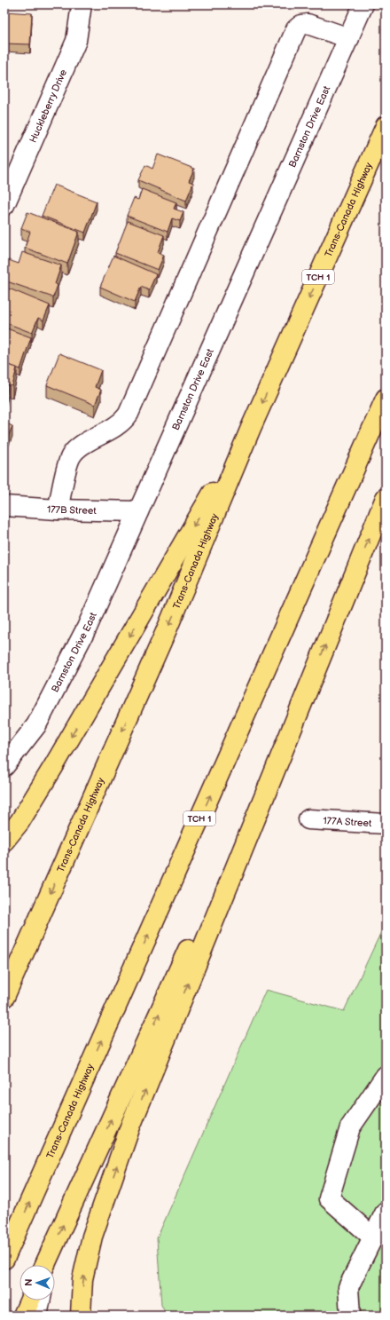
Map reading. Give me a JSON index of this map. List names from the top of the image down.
{
  "streets": {
    "highway": ["Trans-Canada Highway", "TCH 1"],
    "street": [
      "Huckleberry Drive",
      "Barnston Drive East",
      "177B Street",
      "177A Street"
    ]
  },
  "crossings": [
    ["Barnston Drive East", "177B Street"]
  ],
  "north": "left"
}
